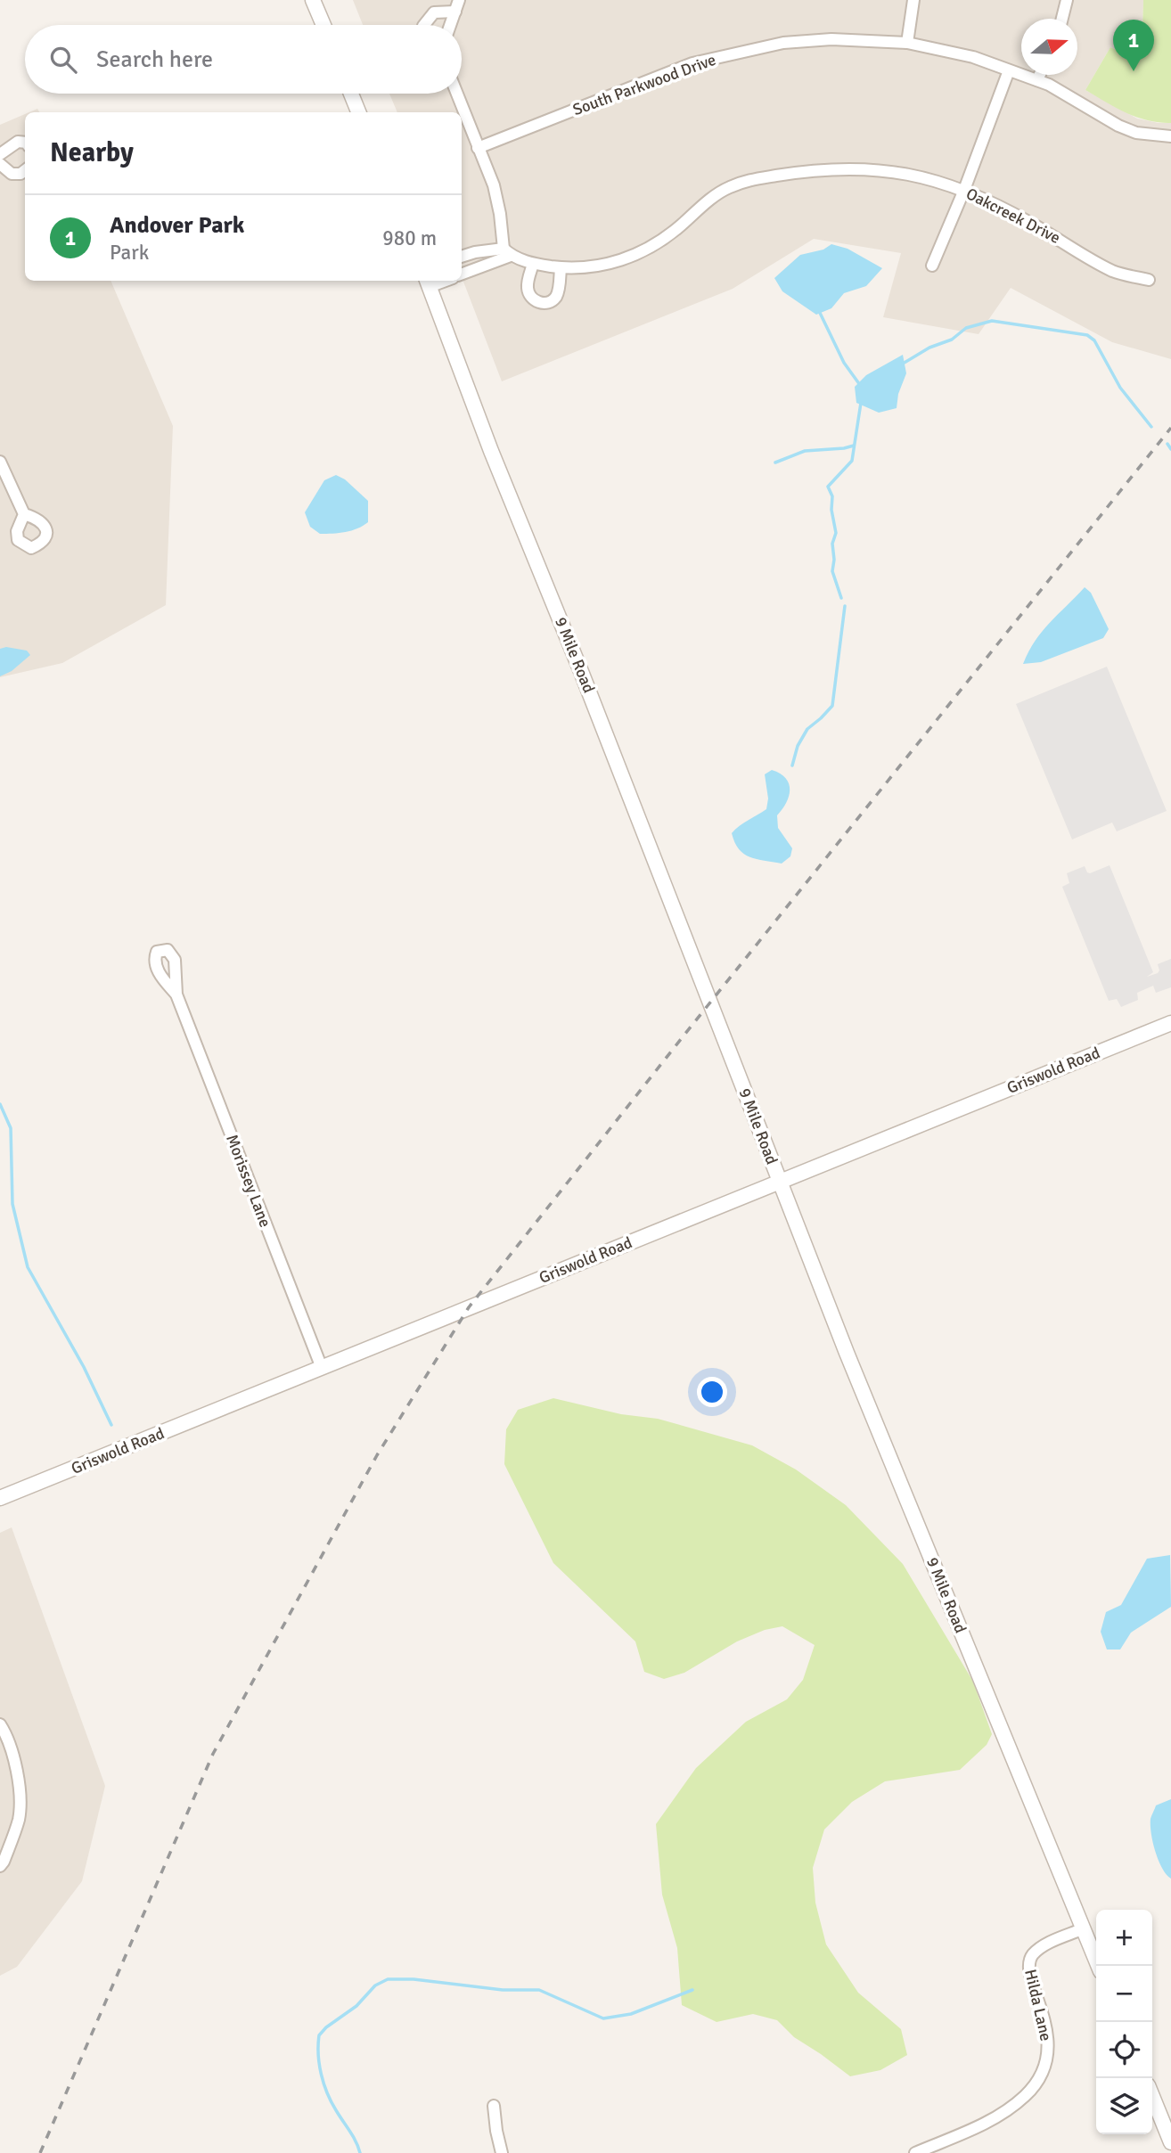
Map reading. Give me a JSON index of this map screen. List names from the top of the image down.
{
  "streets": {
    "street": [
      "South Parkwood Drive",
      "Oakcreek Drive",
      "9 Mile Road",
      "Griswold Road",
      "Morissey Lane",
      "Hilda Lane"
    ]
  },
  "crossings": [
    ["9 Mile Road", "Griswold Road"],
    ["9 Mile Road", "Hilda Lane"],
    ["Griswold Road", "Morissey Lane"]
  ],
  "north": "right",
  "page": {
    "pins": "1",
    "search": "Search here",
    "heading": "Nearby",
    "list": [
      {
        "mark": "1",
        "name": "Andover Park",
        "note": "Park",
        "value": "980 m"
      }
    ],
    "map_buttons": ["+", "−"]
  }
}
